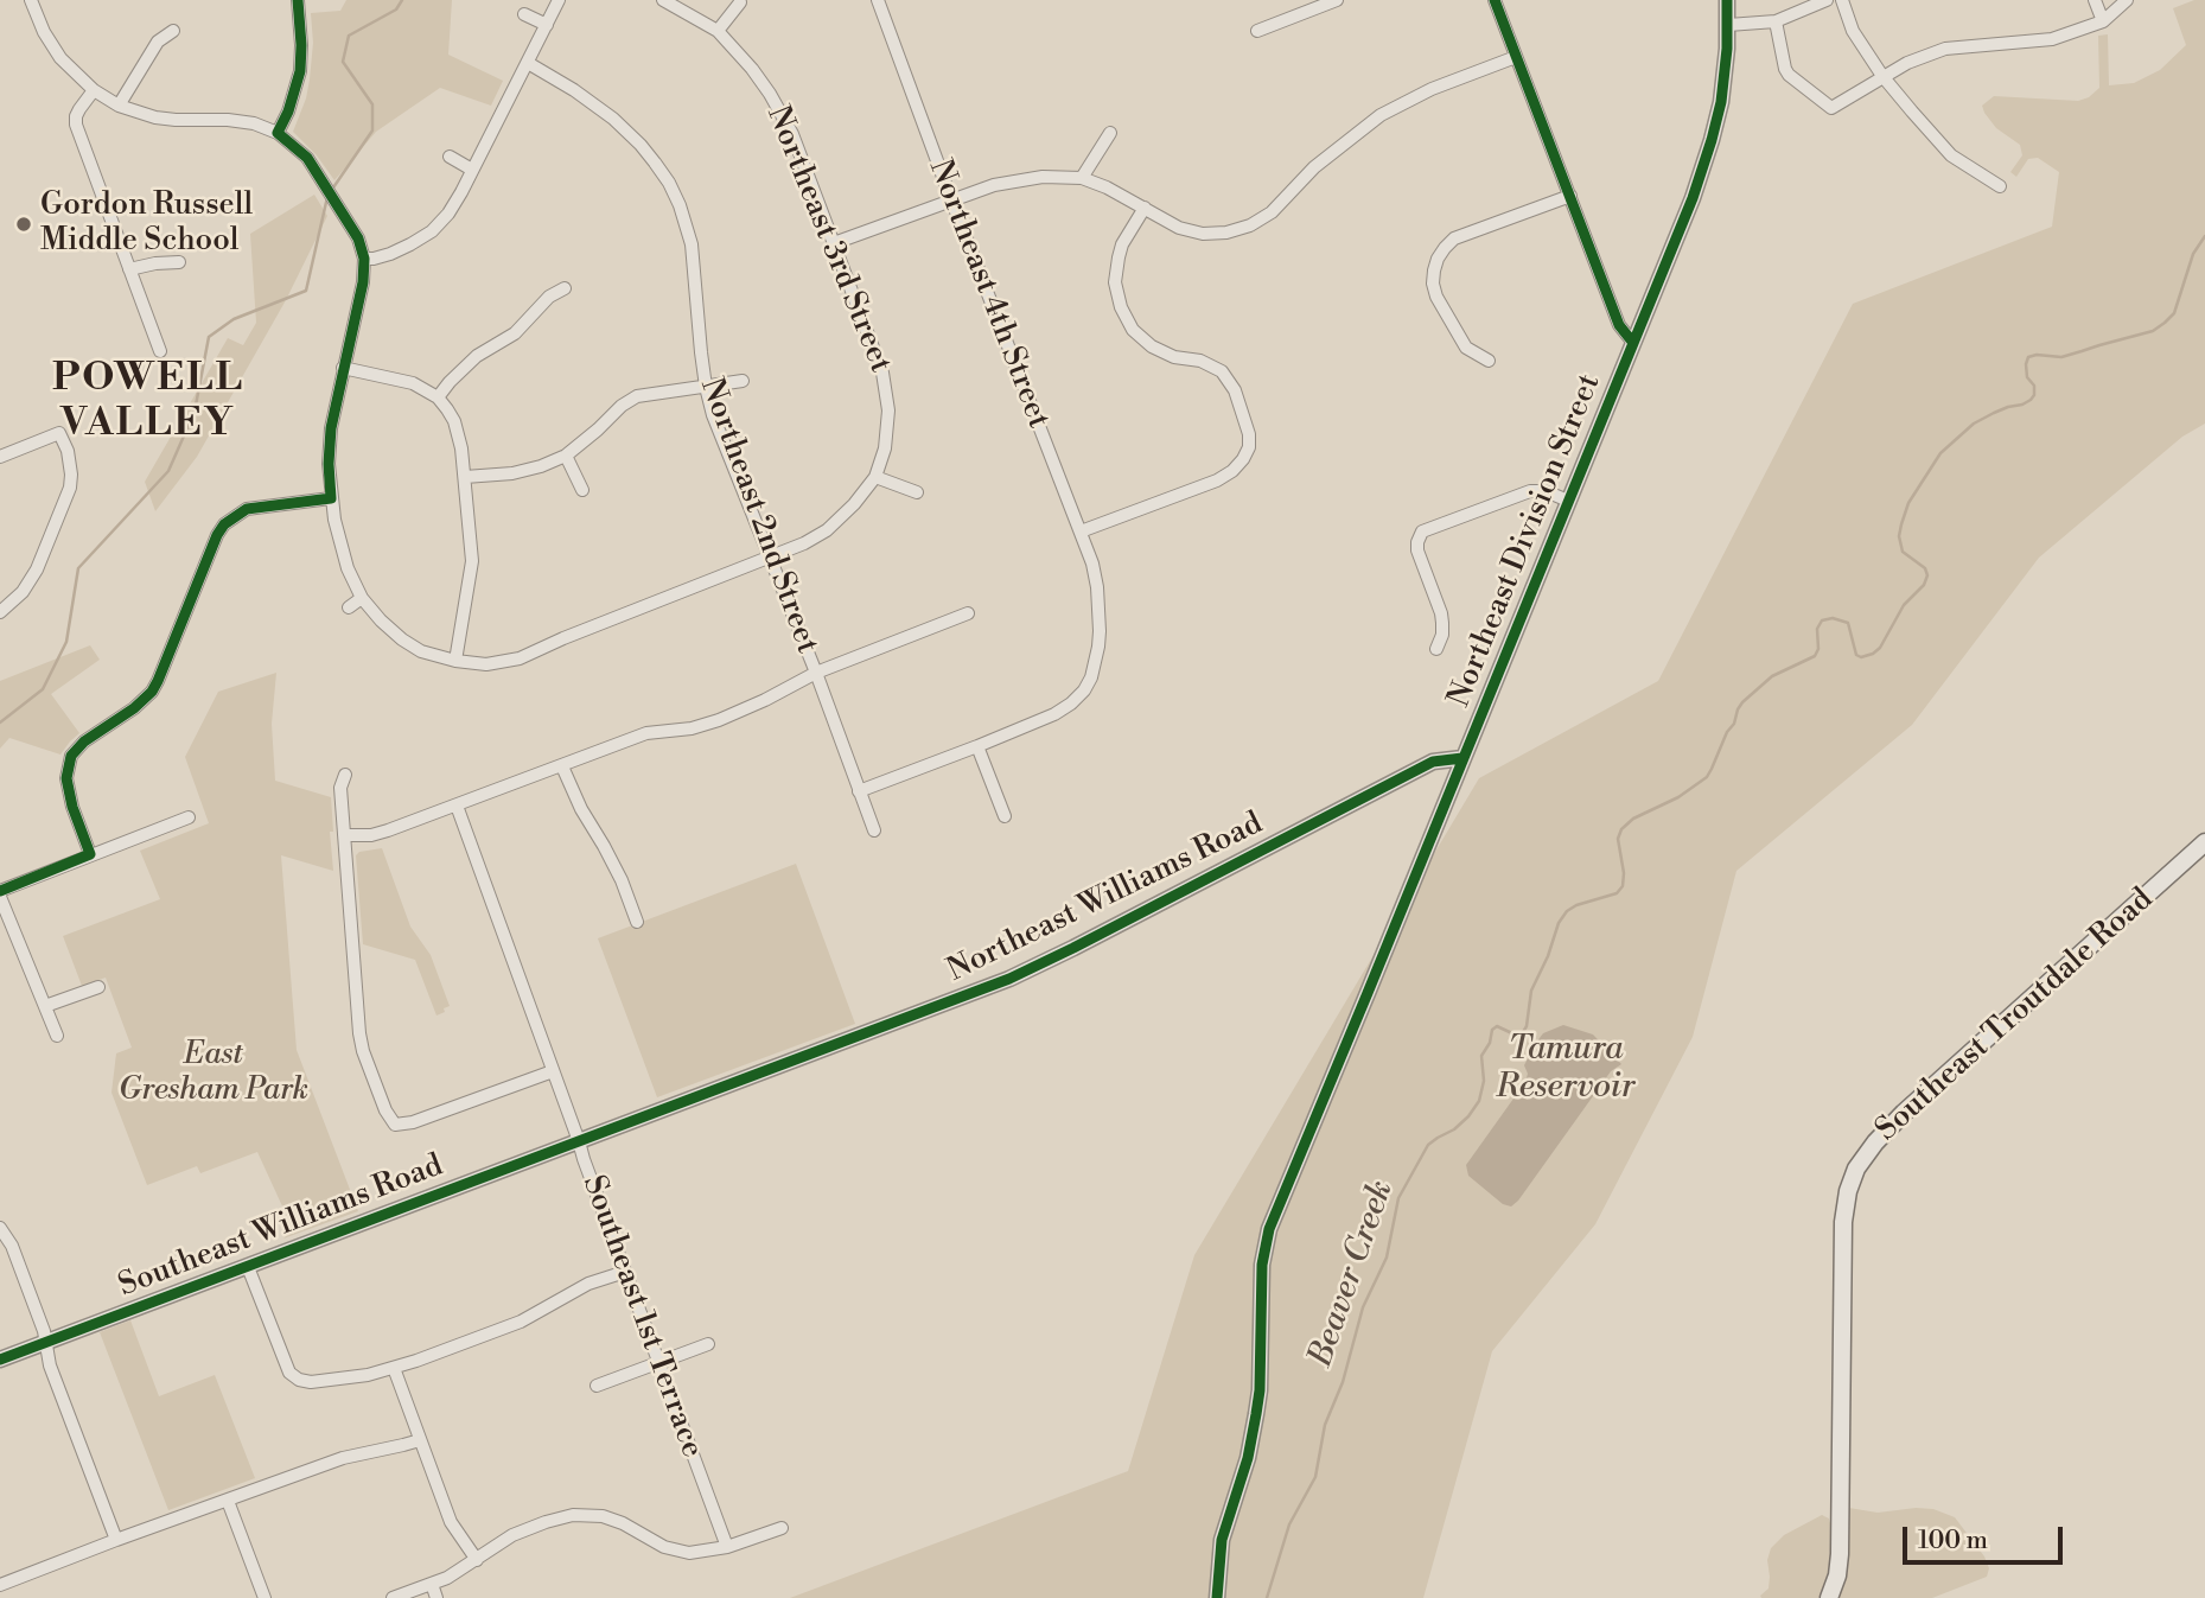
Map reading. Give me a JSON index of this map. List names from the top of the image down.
{
  "streets": {
    "main road": ["Southeast Troutdale Road"],
    "street": [
      "Northeast 3rd Street",
      "Northeast 4th Street",
      "Northeast 2nd Street",
      "Northeast Division Street",
      "Northeast Williams Road",
      "Southeast Williams Road",
      "Southeast 1st Terrace"
    ]
  },
  "crossings": [
    ["Northeast 3rd Street", "Northeast 2nd Street"],
    ["Northeast 4th Street", "Northeast 2nd Street"],
    ["Northeast Division Street", "Northeast Williams Road"],
    ["Northeast Williams Road", "Southeast Williams Road"],
    ["Northeast Williams Road", "Southeast 1st Terrace"],
    ["Southeast Williams Road", "Southeast 1st Terrace"]
  ],
  "districts": ["POWELL VALLEY"],
  "water": ["Tamura Reservoir", "Beaver Creek"],
  "parks": ["East Gresham Park"],
  "places": ["Gordon Russell Middle School"],
  "scale_bar": "100 m"
}
